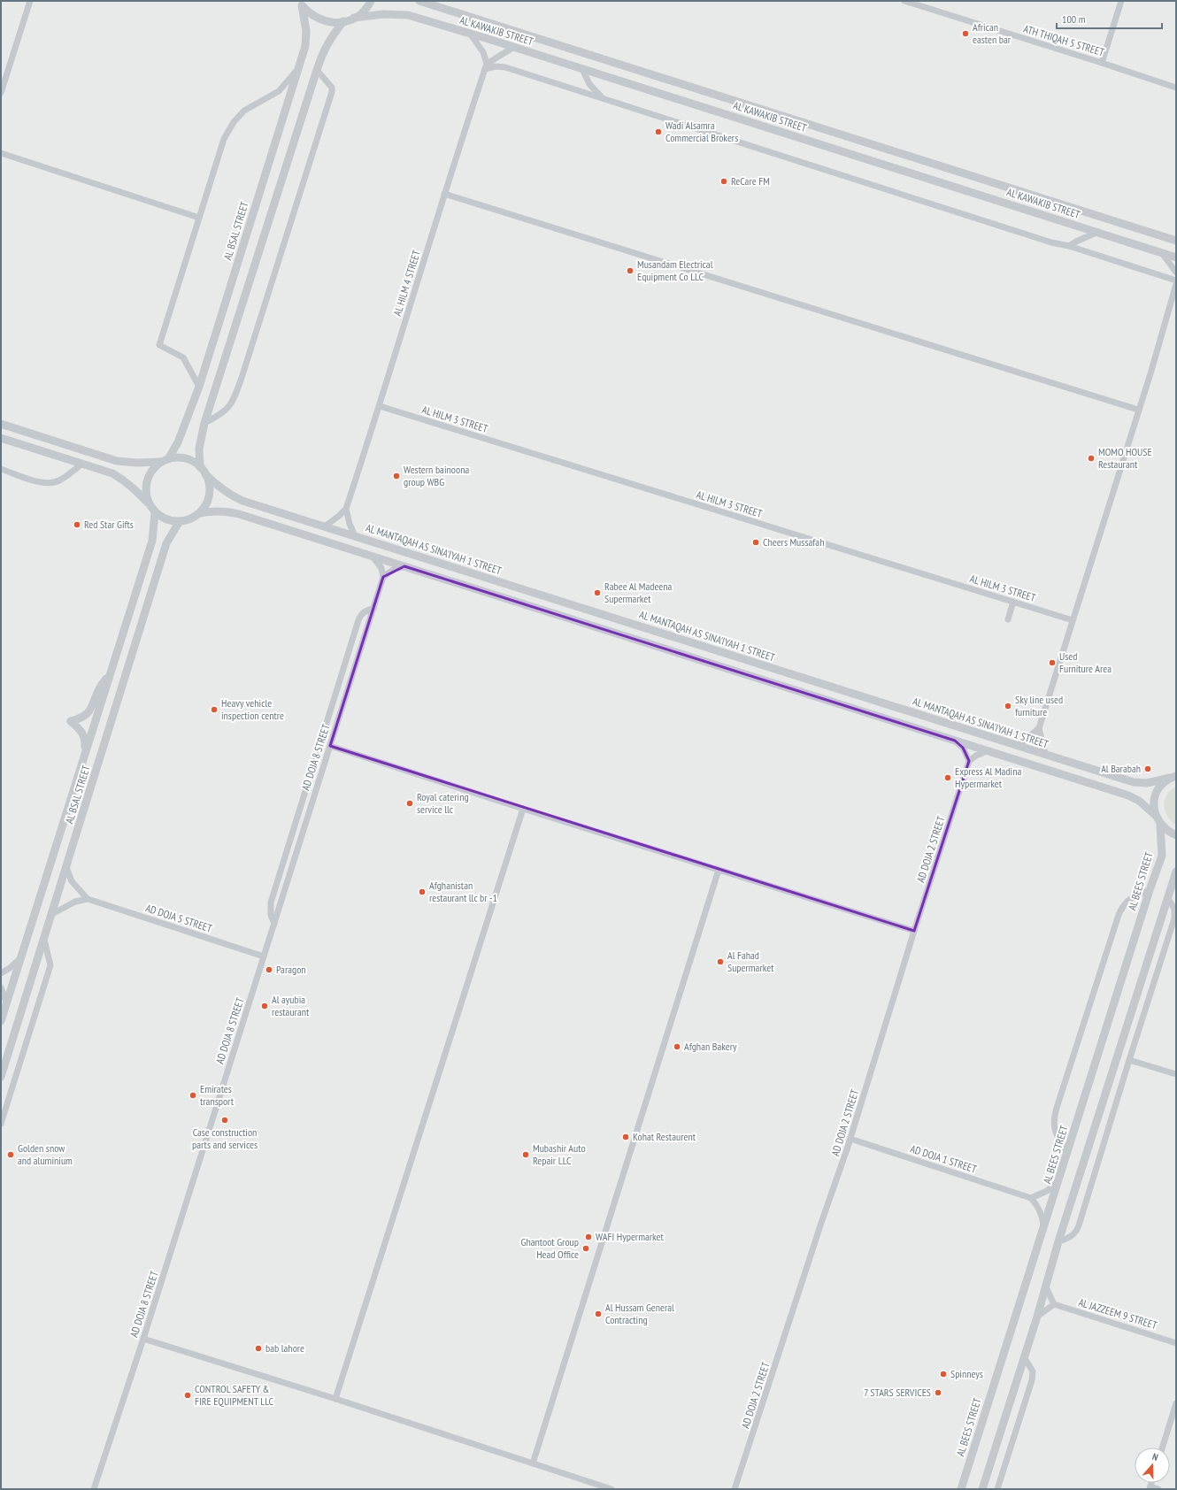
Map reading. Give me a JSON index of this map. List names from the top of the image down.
{
  "streets": {
    "street": [
      "AL KAWAKIB STREET",
      "ATH THIQAH 5 STREET",
      "AL BSAL STREET",
      "AL HILM 4 STREET",
      "AL HILM 3 STREET",
      "AL MANTAQAH AS SINA'IYAH 1 STREET",
      "AD DOJA 8 STREET",
      "AD DOJA 2 STREET",
      "AL BEES STREET",
      "AD DOJA 5 STREET",
      "AD DOJA 1 STREET",
      "AL JAZZEEM 9 STREET"
    ]
  },
  "crossings": [
    ["AL BSAL STREET", "AL MANTAQAH AS SINA'IYAH 1 STREET"],
    ["AL BSAL STREET", "AD DOJA 5 STREET"],
    ["AL HILM 4 STREET", "AL HILM 3 STREET"],
    ["AL HILM 4 STREET", "AL MANTAQAH AS SINA'IYAH 1 STREET"],
    ["AD DOJA 8 STREET", "AD DOJA 5 STREET"],
    ["AD DOJA 2 STREET", "AD DOJA 1 STREET"]
  ],
  "places": [
    "African easten bar",
    "Wadi Alsamra Commercial Brokers",
    "ReCare FM",
    "Musandam Electrical Equipment Co LLC",
    "MOMO HOUSE Restaurant",
    "Western bainoona group WBG",
    "Red Star Gifts",
    "Cheers Mussafah",
    "Rabee Al Madeena Supermarket",
    "Used Furniture Area",
    "Sky line used furniture",
    "Heavy vehicle inspection centre",
    "Al Barabah",
    "Express Al Madina Hypermarket",
    "Royal catering service llc",
    "Afghanistan restaurant llc br -1",
    "Al Fahad Supermarket",
    "Paragon",
    "Al ayubia restaurant",
    "Afghan Bakery",
    "Emirates transport",
    "Case construction parts and services",
    "Kohat Restaurent",
    "Golden snow and aluminium",
    "Mubashir Auto Repair LLC",
    "WAFI Hypermarket",
    "Ghantoot Group Head Office",
    "Al Hussam General Contracting",
    "bab lahore",
    "Spinneys",
    "7 STARS SERVICES",
    "CONTROL SAFETY & FIRE EQUIPMENT LLC"
  ],
  "scale_bar": "100 m",
  "north": "top"
}
